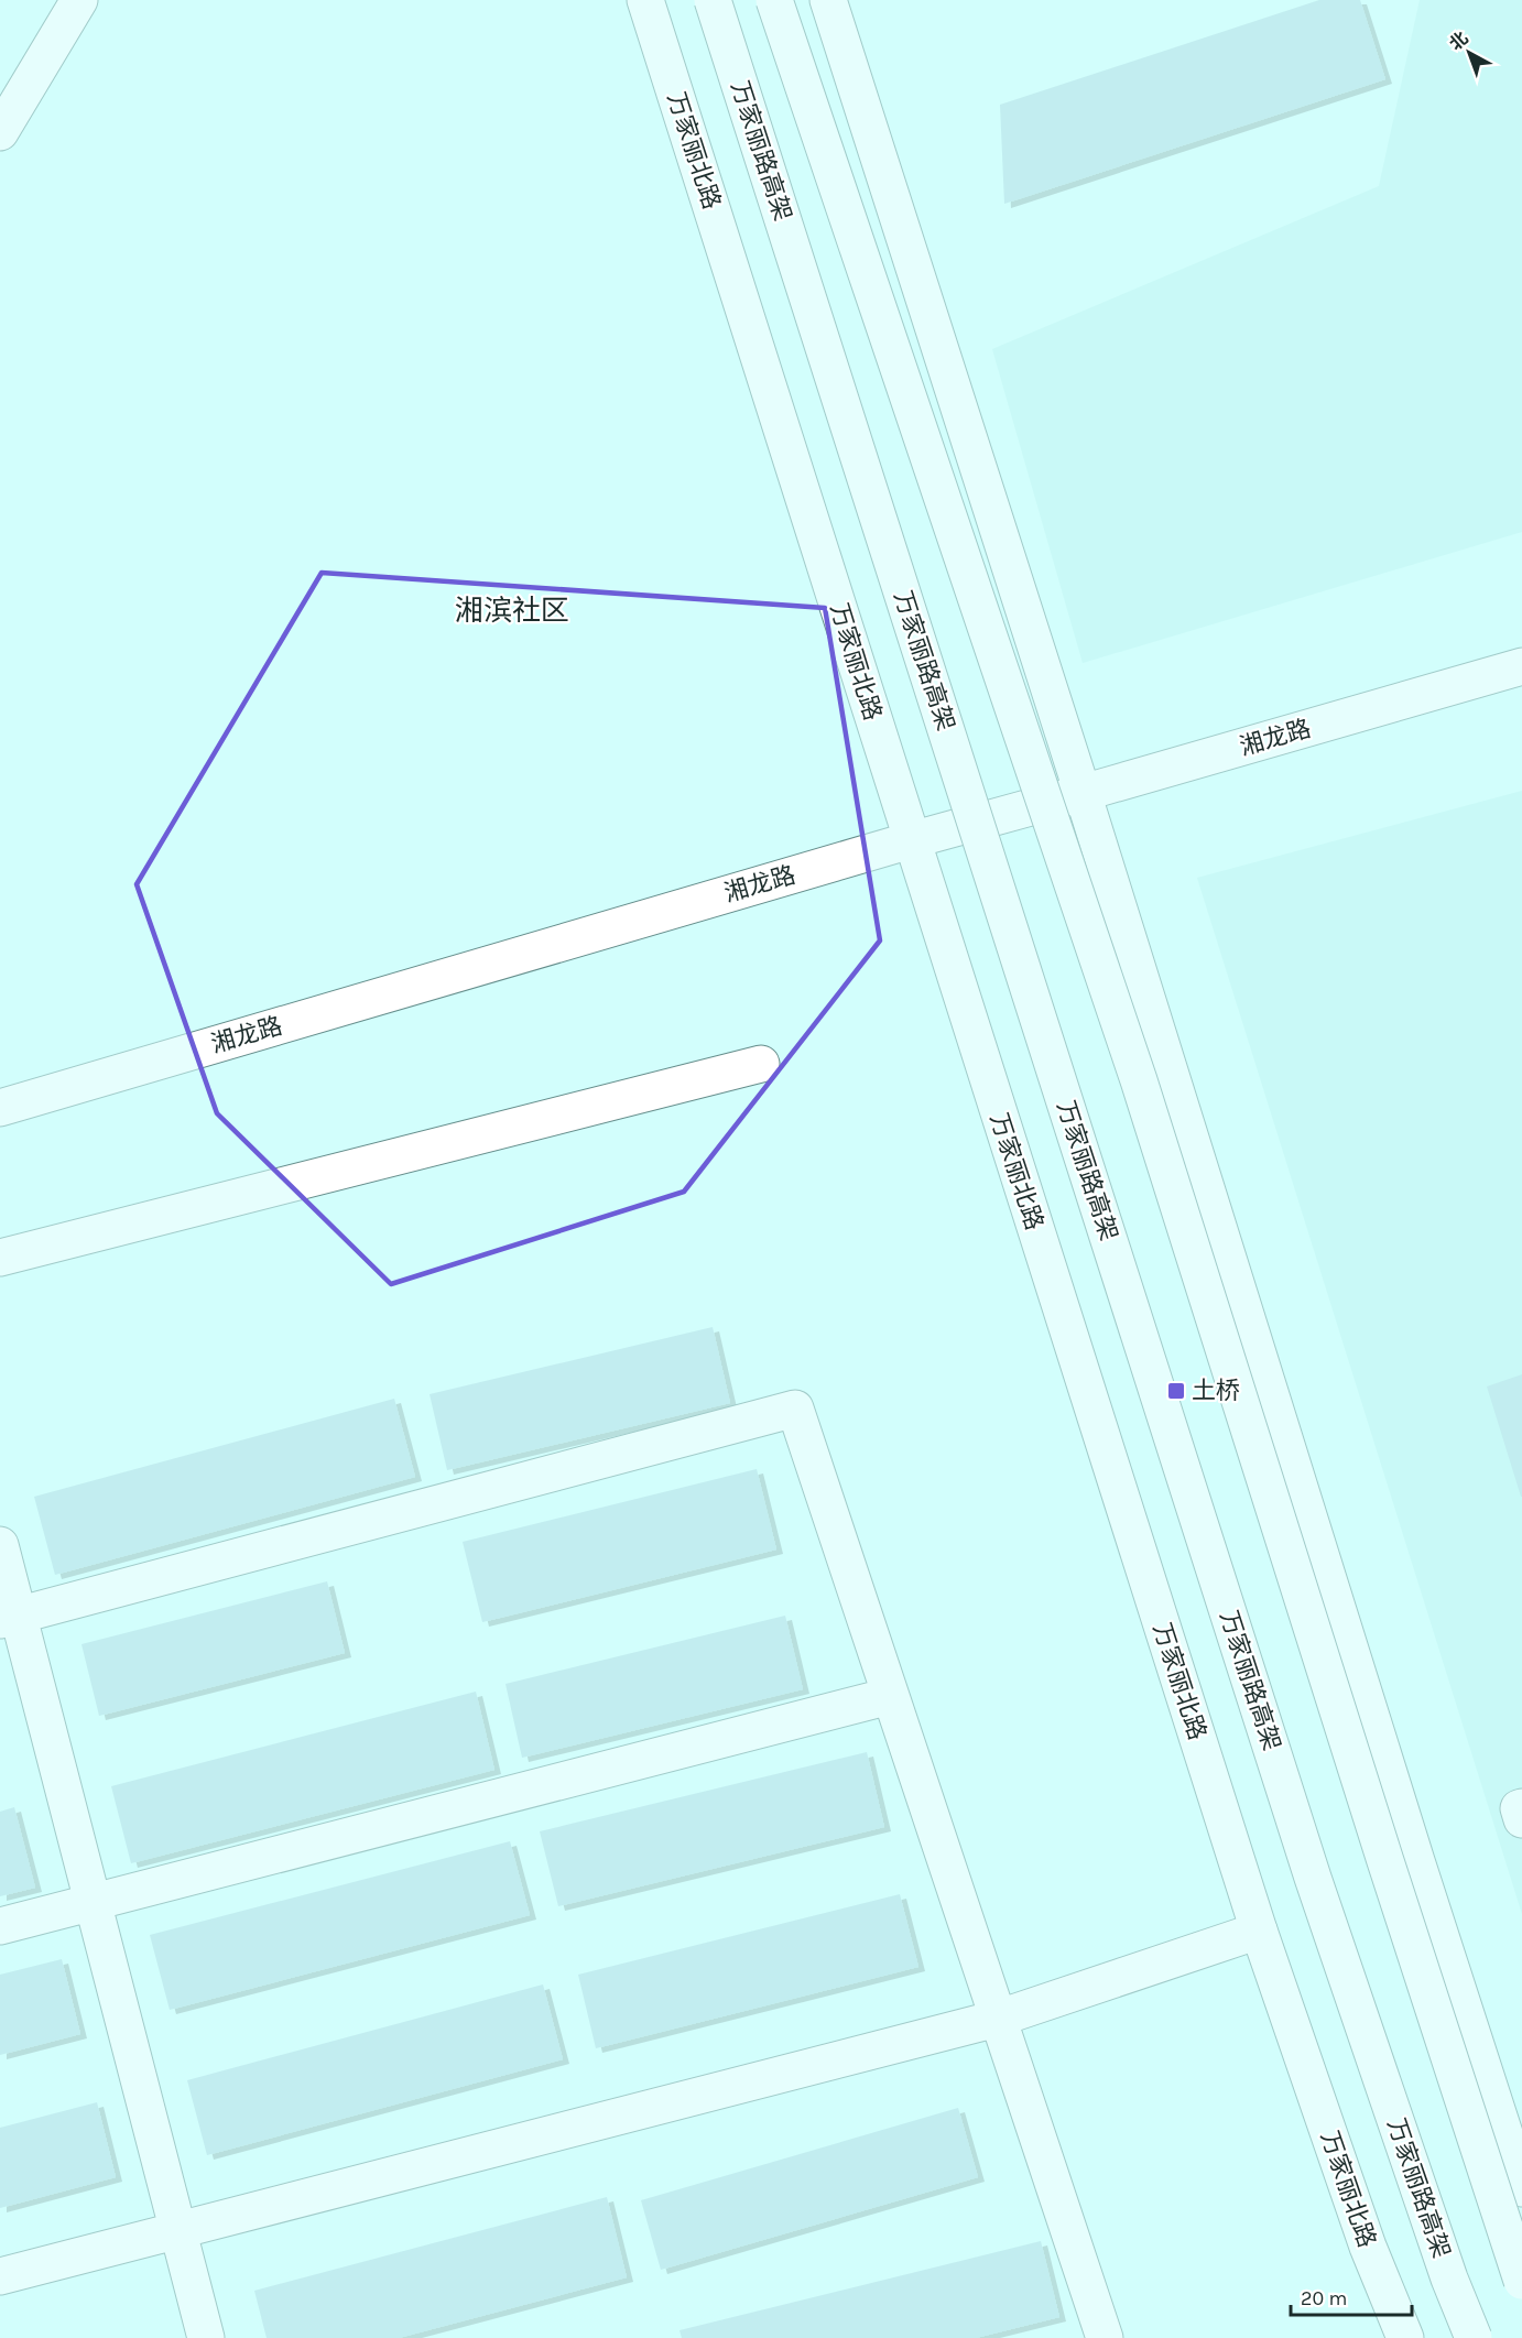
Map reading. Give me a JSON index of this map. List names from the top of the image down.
{
  "streets": {
    "main road": ["万家丽北路", "万家丽路高架", "湘龙路"]
  },
  "crossings": [
    ["万家丽北路", "湘龙路"]
  ],
  "districts": ["湘滨社区"],
  "places": {
    "transit": ["土桥"]
  },
  "scale_bar": "20 m",
  "north": "top left"
}
